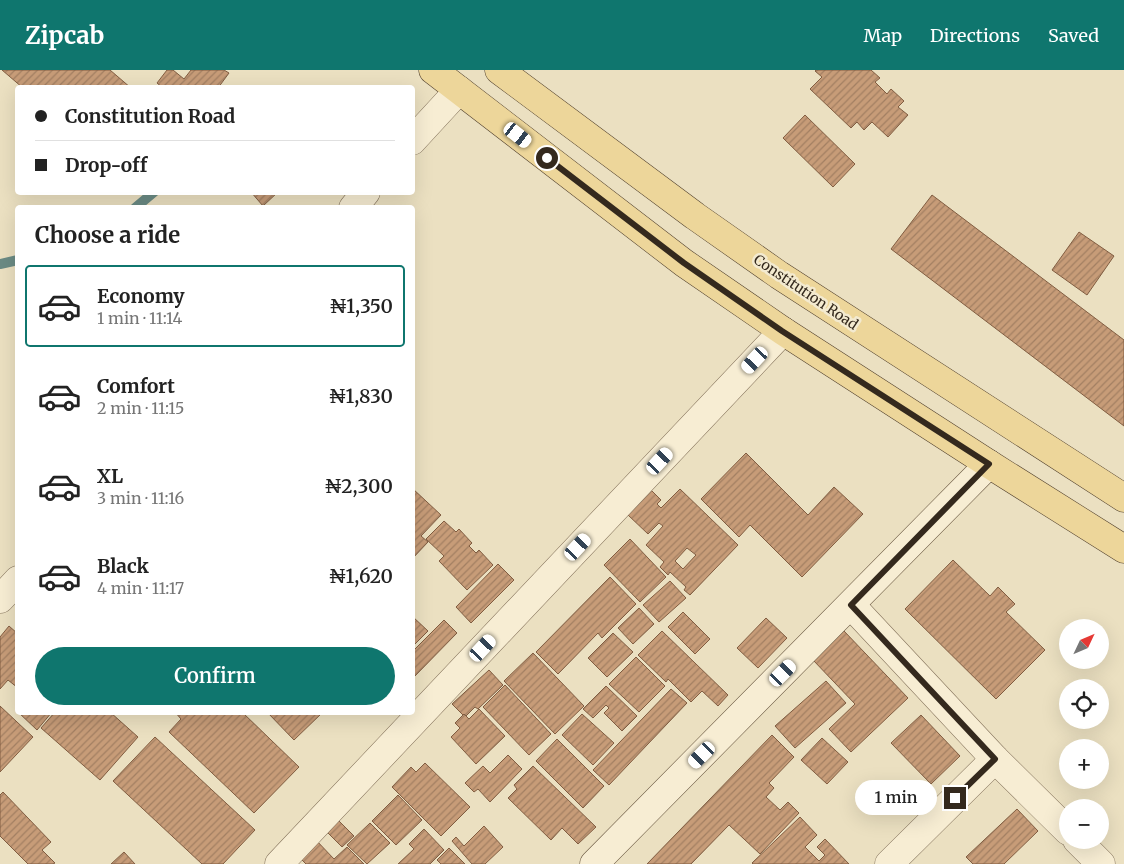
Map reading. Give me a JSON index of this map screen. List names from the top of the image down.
{
  "streets": {
    "main road": ["Constitution Road"]
  },
  "north": "top right",
  "page": {
    "header": "Zipcab",
    "nav": ["Map", "Directions", "Saved"],
    "banner": ["Constitution Road", "Drop-off"],
    "heading": "Choose a ride",
    "list": [
      {
        "name": "Economy",
        "note": "1 min · 11:14",
        "value": "₦1,350"
      },
      {
        "name": "Comfort",
        "note": "2 min · 11:15",
        "value": "₦1,830"
      },
      {
        "name": "XL",
        "note": "3 min · 11:16",
        "value": "₦2,300"
      },
      {
        "name": "Black",
        "note": "4 min · 11:17",
        "value": "₦1,620"
      }
    ],
    "map_buttons": ["+", "−"],
    "buttons": "Confirm",
    "bubble": "1 min"
  }
}
